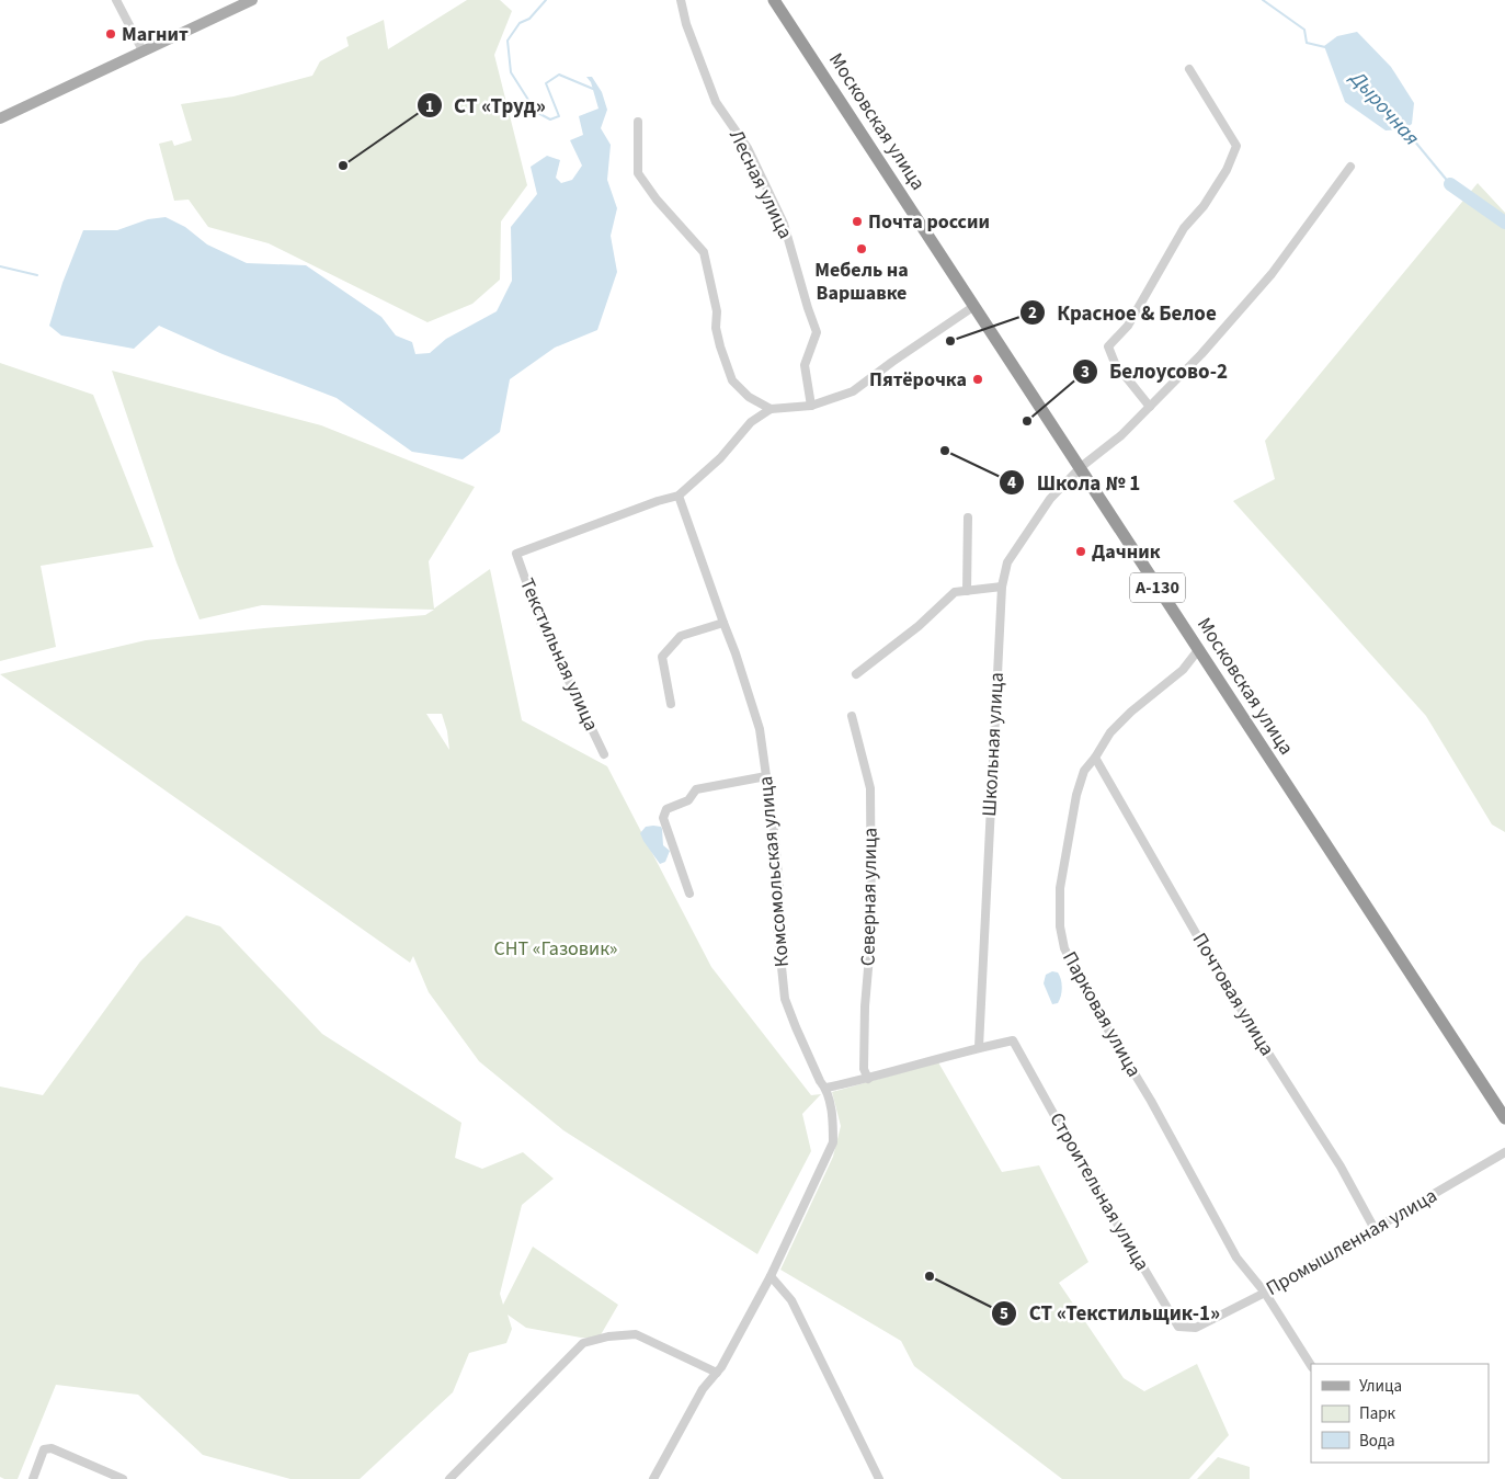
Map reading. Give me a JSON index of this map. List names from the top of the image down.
{
  "streets": {
    "highway": ["Московская улица", "А-130"],
    "street": [
      "Лесная улица",
      "Текстильная улица",
      "Школьная улица",
      "Комсомольская улица",
      "Северная улица",
      "Почтовая улица",
      "Парковая улица",
      "Строительная улица",
      "Промышленная улица"
    ]
  },
  "crossings": [
    ["Московская улица", "Школьная улица"],
    ["Московская улица", "Парковая улица"],
    ["Текстильная улица", "Комсомольская улица"],
    ["Школьная улица", "Строительная улица"],
    ["Почтовая улица", "Парковая улица"],
    ["Почтовая улица", "Промышленная улица"],
    ["Парковая улица", "Промышленная улица"],
    ["Строительная улица", "Промышленная улица"]
  ],
  "water": ["Дырочная"],
  "parks": ["СНТ «Газовик»"],
  "places": [
    "Магнит",
    "СТ «Труд»",
    "Почта россии",
    "Мебель на Варшавке",
    "Красное & Белое",
    "Пятёрочка",
    "Белоусово-2",
    "Школа № 1",
    "Дачник",
    "СТ «Текстильщик-1»"
  ],
  "legend": ["Улица", "Парк", "Вода"]
}
